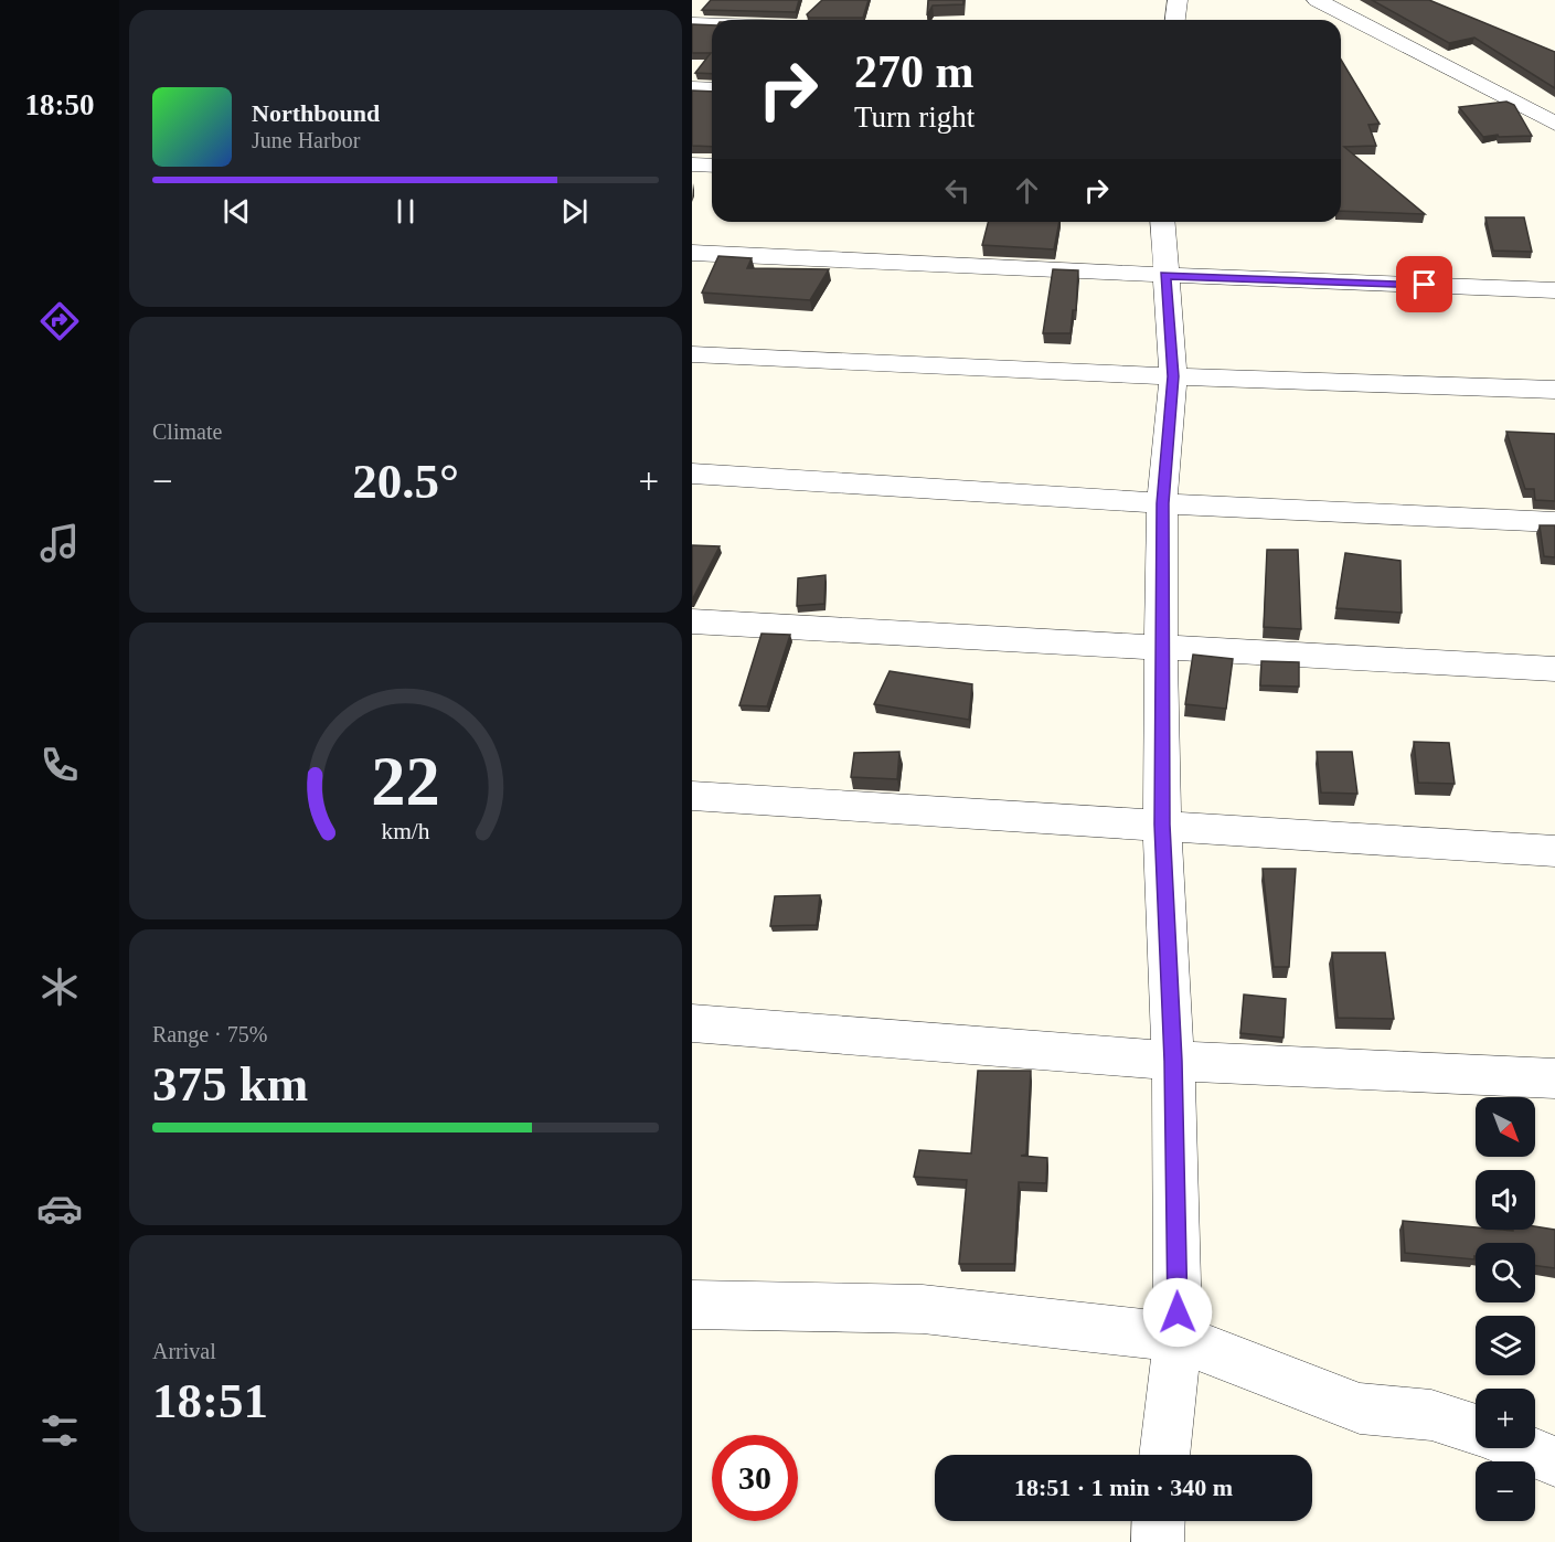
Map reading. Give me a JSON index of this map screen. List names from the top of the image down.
{
  "north": "bottom right",
  "page": {
    "tabs": "18:50",
    "turn": ["270 m", "Turn right"],
    "song": ["Northbound", "June Harbor"],
    "tile": [
      "Climate",
      ["Range · 75%", "375 km"],
      ["Arrival", "18:51"]
    ],
    "heat": ["−", "20.5°", "+"],
    "map_buttons": ["+", "−"],
    "limit": "30",
    "trip": "18:51 · 1 min · 340 m",
    "gauge": ["22", "km/h"]
  }
}
